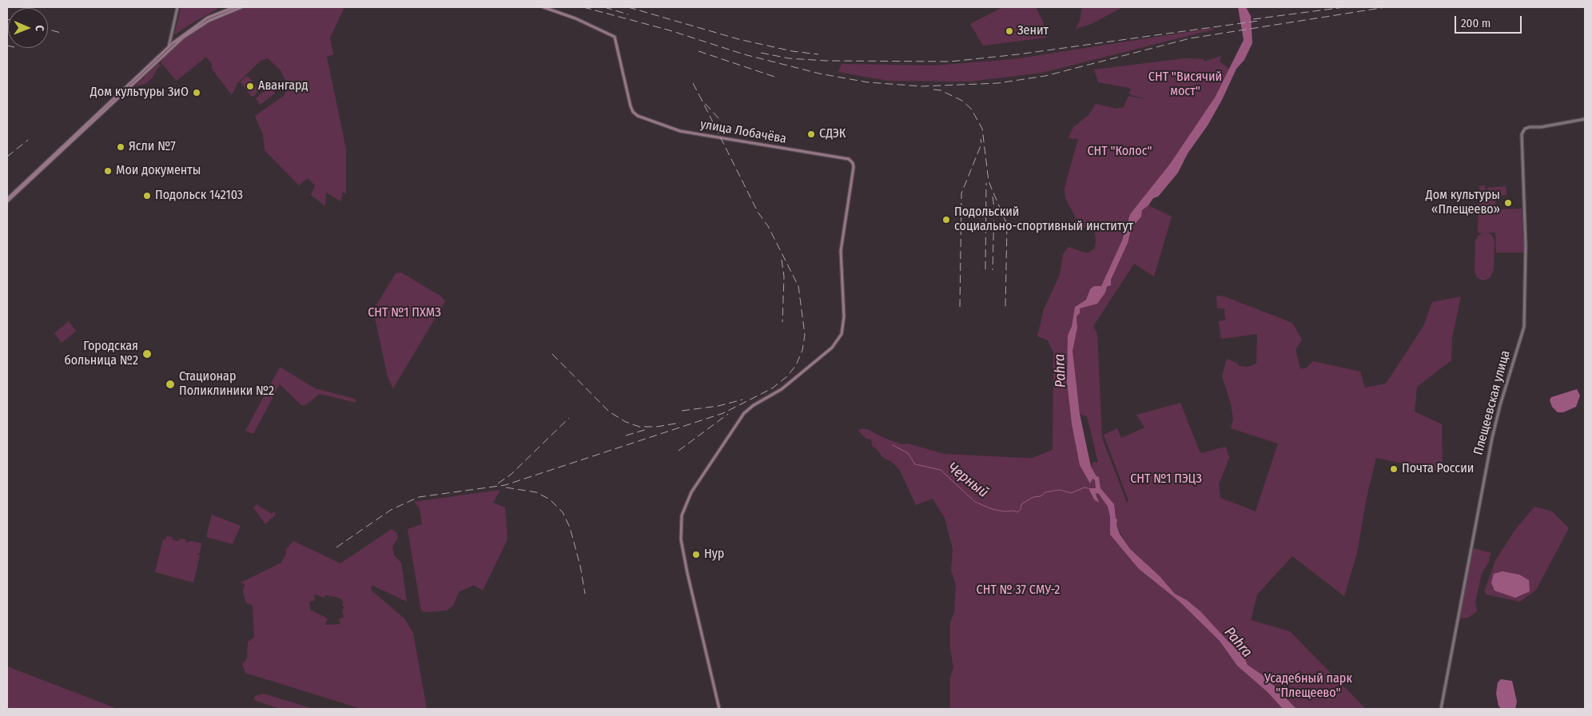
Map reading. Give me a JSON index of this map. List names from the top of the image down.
{
  "streets": {
    "main road": ["улица Лобачёва"],
    "street": ["Плещеевская улица"]
  },
  "water": ["Pahra", "Черный"],
  "parks": [
    "СНТ \"Висячий мост\"",
    "СНТ \"Колос\"",
    "СНТ №1 ПХМЗ",
    "СНТ №1 ПЭЦЗ",
    "СНТ № 37 СМУ-2",
    "Усадебный парк \"Плещеево\""
  ],
  "places": [
    "Зенит",
    "Авангард",
    "Дом культуры ЗиО",
    "СДЭК",
    "Ясли №7",
    "Мои документы",
    "Подольск 142103",
    "Дом культуры «Плещеево»",
    "Подольский социально-спортивный институт",
    "Городская больница №2",
    "Стационар Поликлиники №2",
    "Почта России",
    "Нур"
  ],
  "scale_bar": "200 m",
  "north": "right"
}
